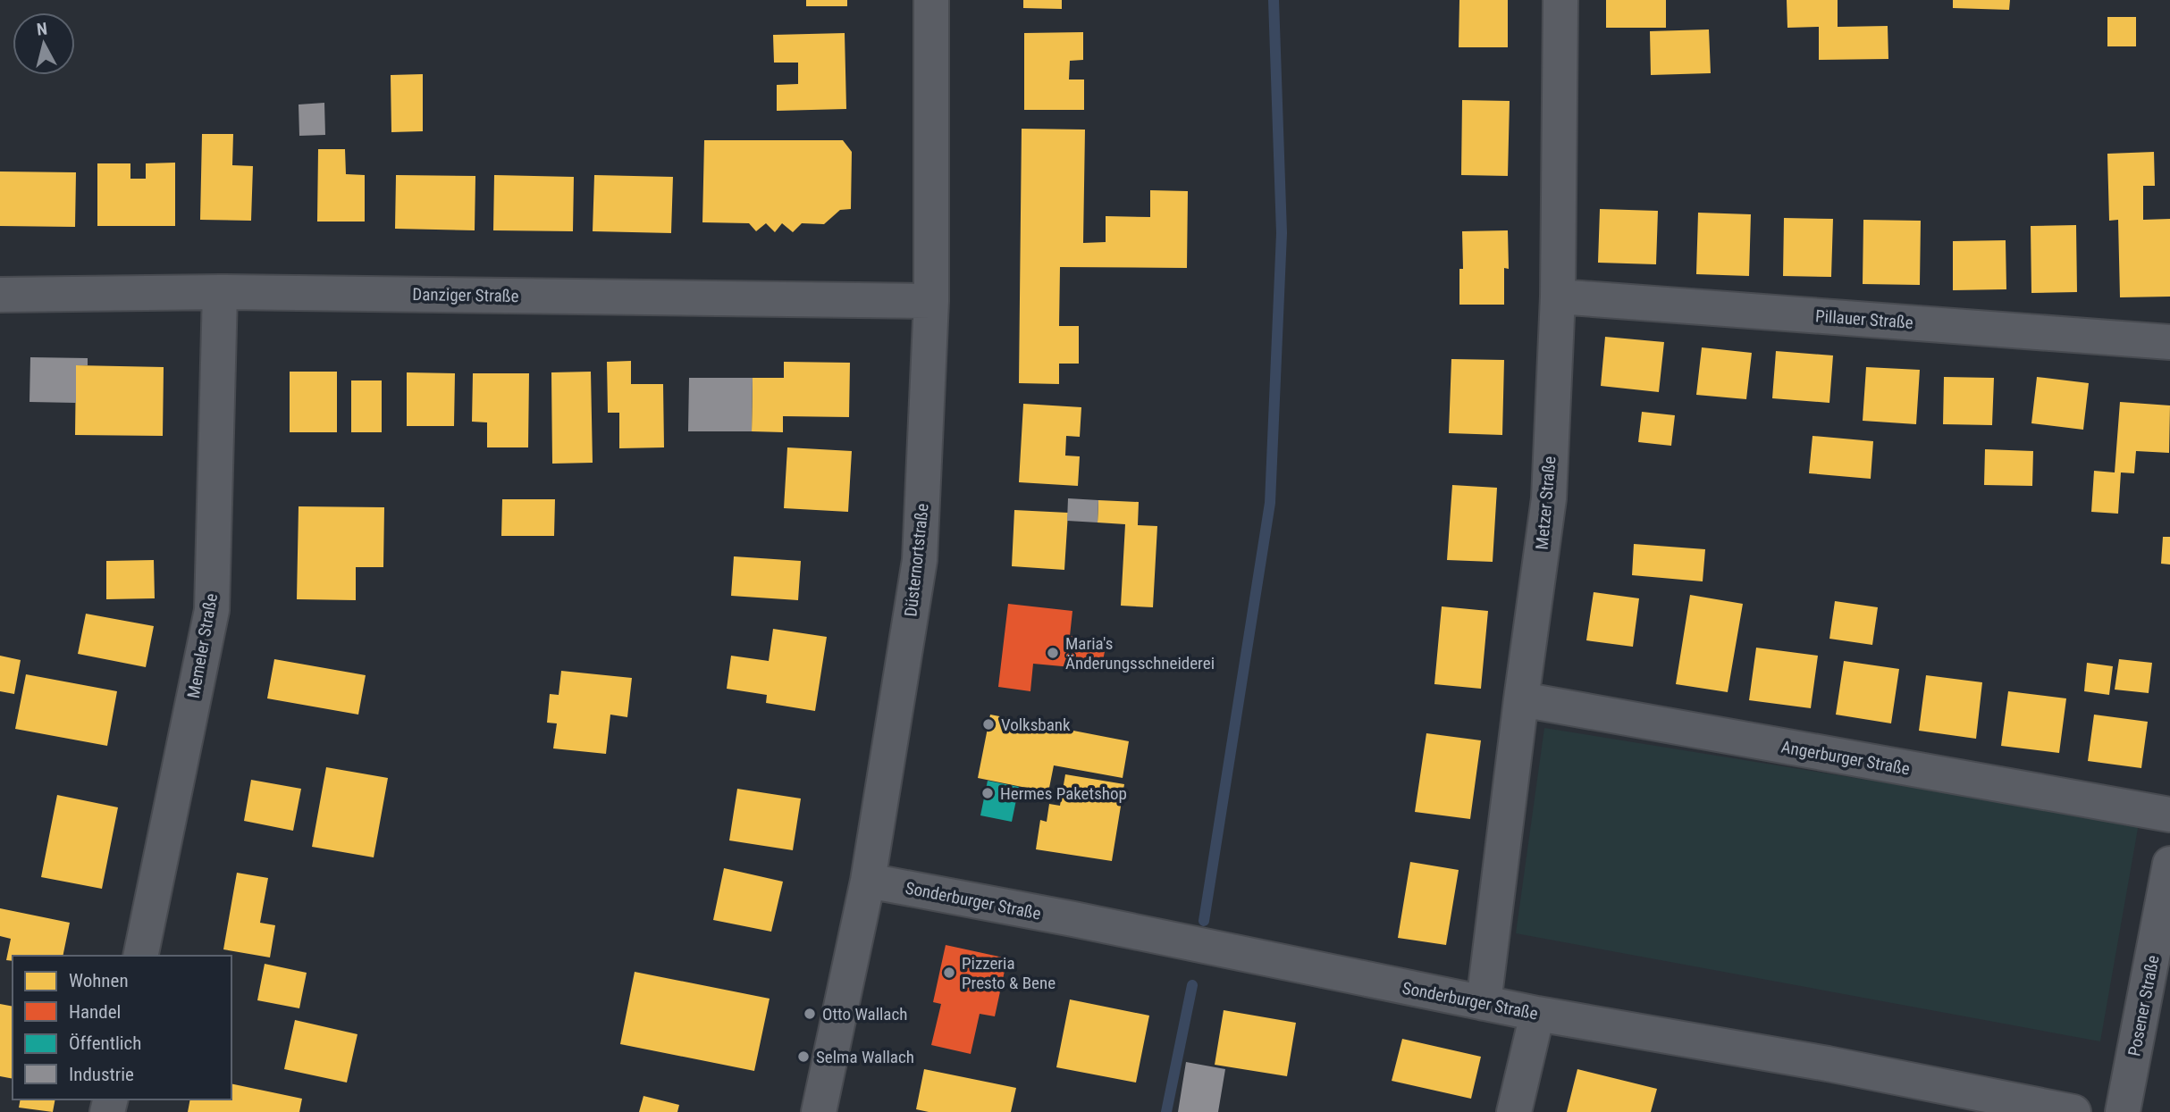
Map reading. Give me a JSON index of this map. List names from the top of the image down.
{
  "streets": {
    "street": [
      "Danziger Straße",
      "Pillauer Straße",
      "Metzer Straße",
      "Düsternortstraße",
      "Memeler Straße",
      "Angerburger Straße",
      "Sonderburger Straße",
      "Posener Straße"
    ]
  },
  "crossings": [
    ["Danziger Straße", "Düsternortstraße"],
    ["Danziger Straße", "Memeler Straße"],
    ["Pillauer Straße", "Metzer Straße"],
    ["Metzer Straße", "Angerburger Straße"],
    ["Metzer Straße", "Sonderburger Straße"],
    ["Düsternortstraße", "Sonderburger Straße"]
  ],
  "places": [
    "Maria's Änderungsschneiderei",
    "Volksbank",
    "Hermes Paketshop",
    "Pizzeria Presto & Bene",
    "Otto Wallach",
    "Selma Wallach"
  ],
  "legend": [
    "Wohnen",
    "Handel",
    "Öffentlich",
    "Industrie"
  ],
  "north": "top"
}
